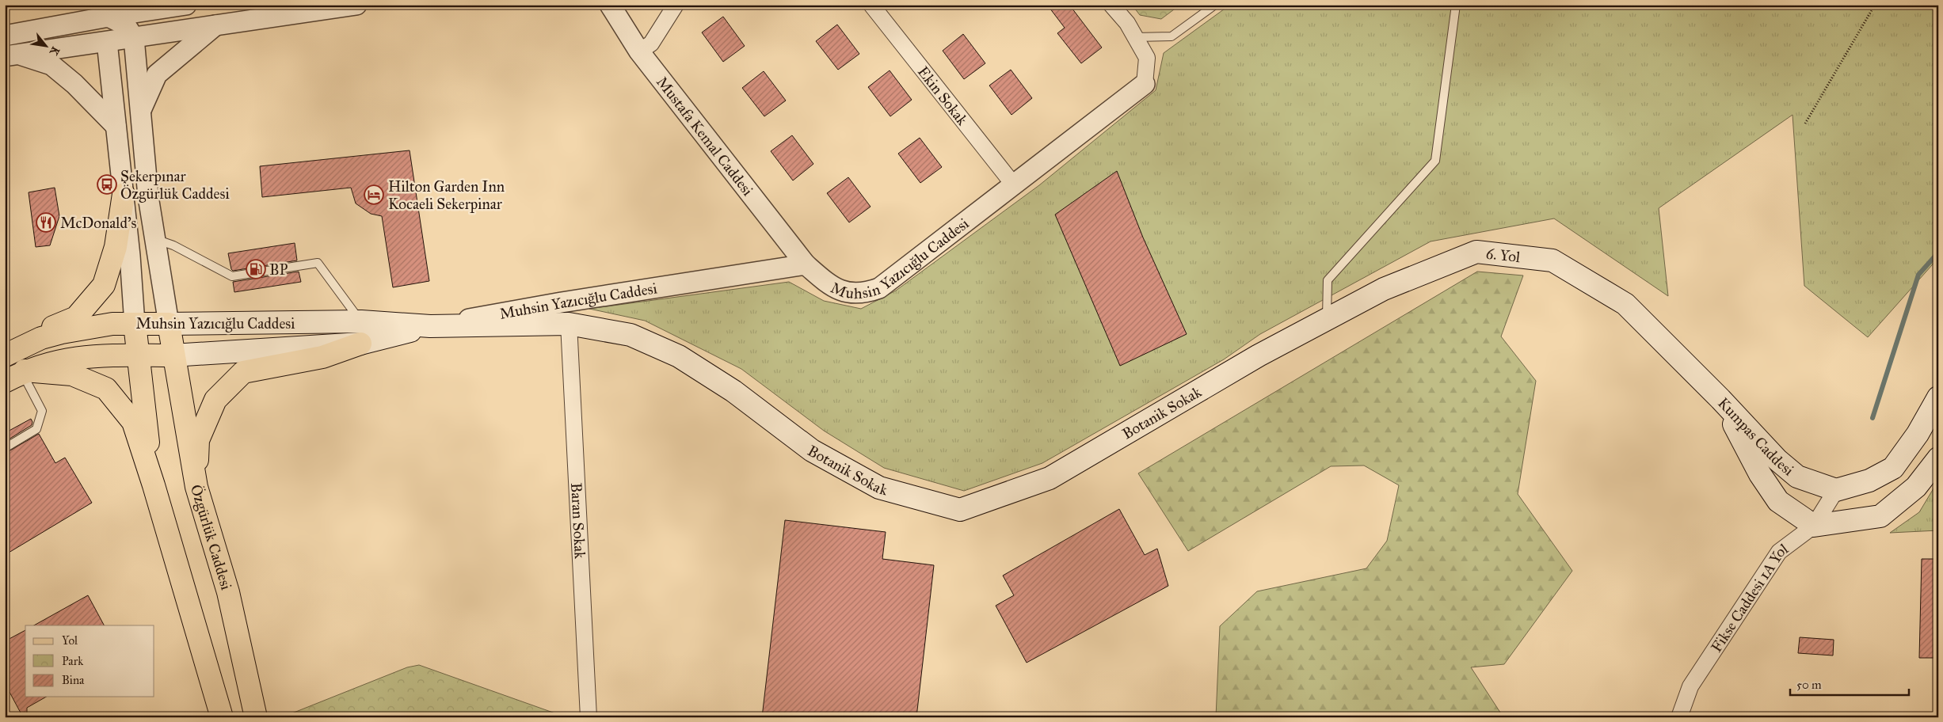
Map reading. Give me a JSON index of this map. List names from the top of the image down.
{
  "streets": {
    "main road": [
      "Muhsin Yazıcığlu Caddesi",
      "6. Yol",
      "Botanik Sokak",
      "Kumpas Caddesi",
      "Özgürlük Caddesi"
    ],
    "street": [
      "Ekin Sokak",
      "Mustafa Kemal Caddesi",
      "Baran Sokak",
      "Fikse Caddesi 1A Yol"
    ]
  },
  "crossings": [
    ["Ekin Sokak", "Muhsin Yazıcığlu Caddesi"],
    ["Mustafa Kemal Caddesi", "Muhsin Yazıcığlu Caddesi"],
    ["Muhsin Yazıcığlu Caddesi", "Botanik Sokak"],
    ["Muhsin Yazıcığlu Caddesi", "Özgürlük Caddesi"],
    ["6. Yol", "Botanik Sokak"],
    ["6. Yol", "Kumpas Caddesi"],
    ["Botanik Sokak", "Baran Sokak"],
    ["Kumpas Caddesi", "Fikse Caddesi 1A Yol"]
  ],
  "places": {
    "bus stop": ["Şekerpınar Özgürlük Caddesi"],
    "hotel": ["Hilton Garden Inn Kocaeli Sekerpinar"],
    "restaurant": ["McDonald's"],
    "fuel station": ["BP"]
  },
  "legend": ["Yol", "Park", "Bina"],
  "scale_bar": "50 m",
  "north": "bottom right"
}
